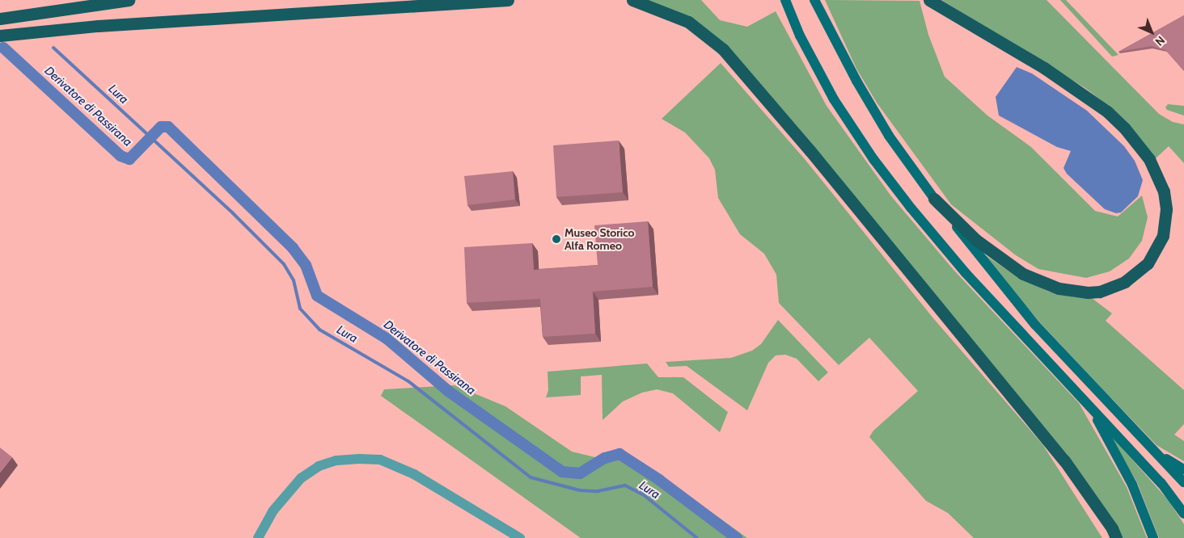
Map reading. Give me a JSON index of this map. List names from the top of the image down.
{
  "water": ["Lura", "Derivatore di Passirana"],
  "places": ["Museo Storico Alfa Romeo"],
  "north": "bottom right"
}
